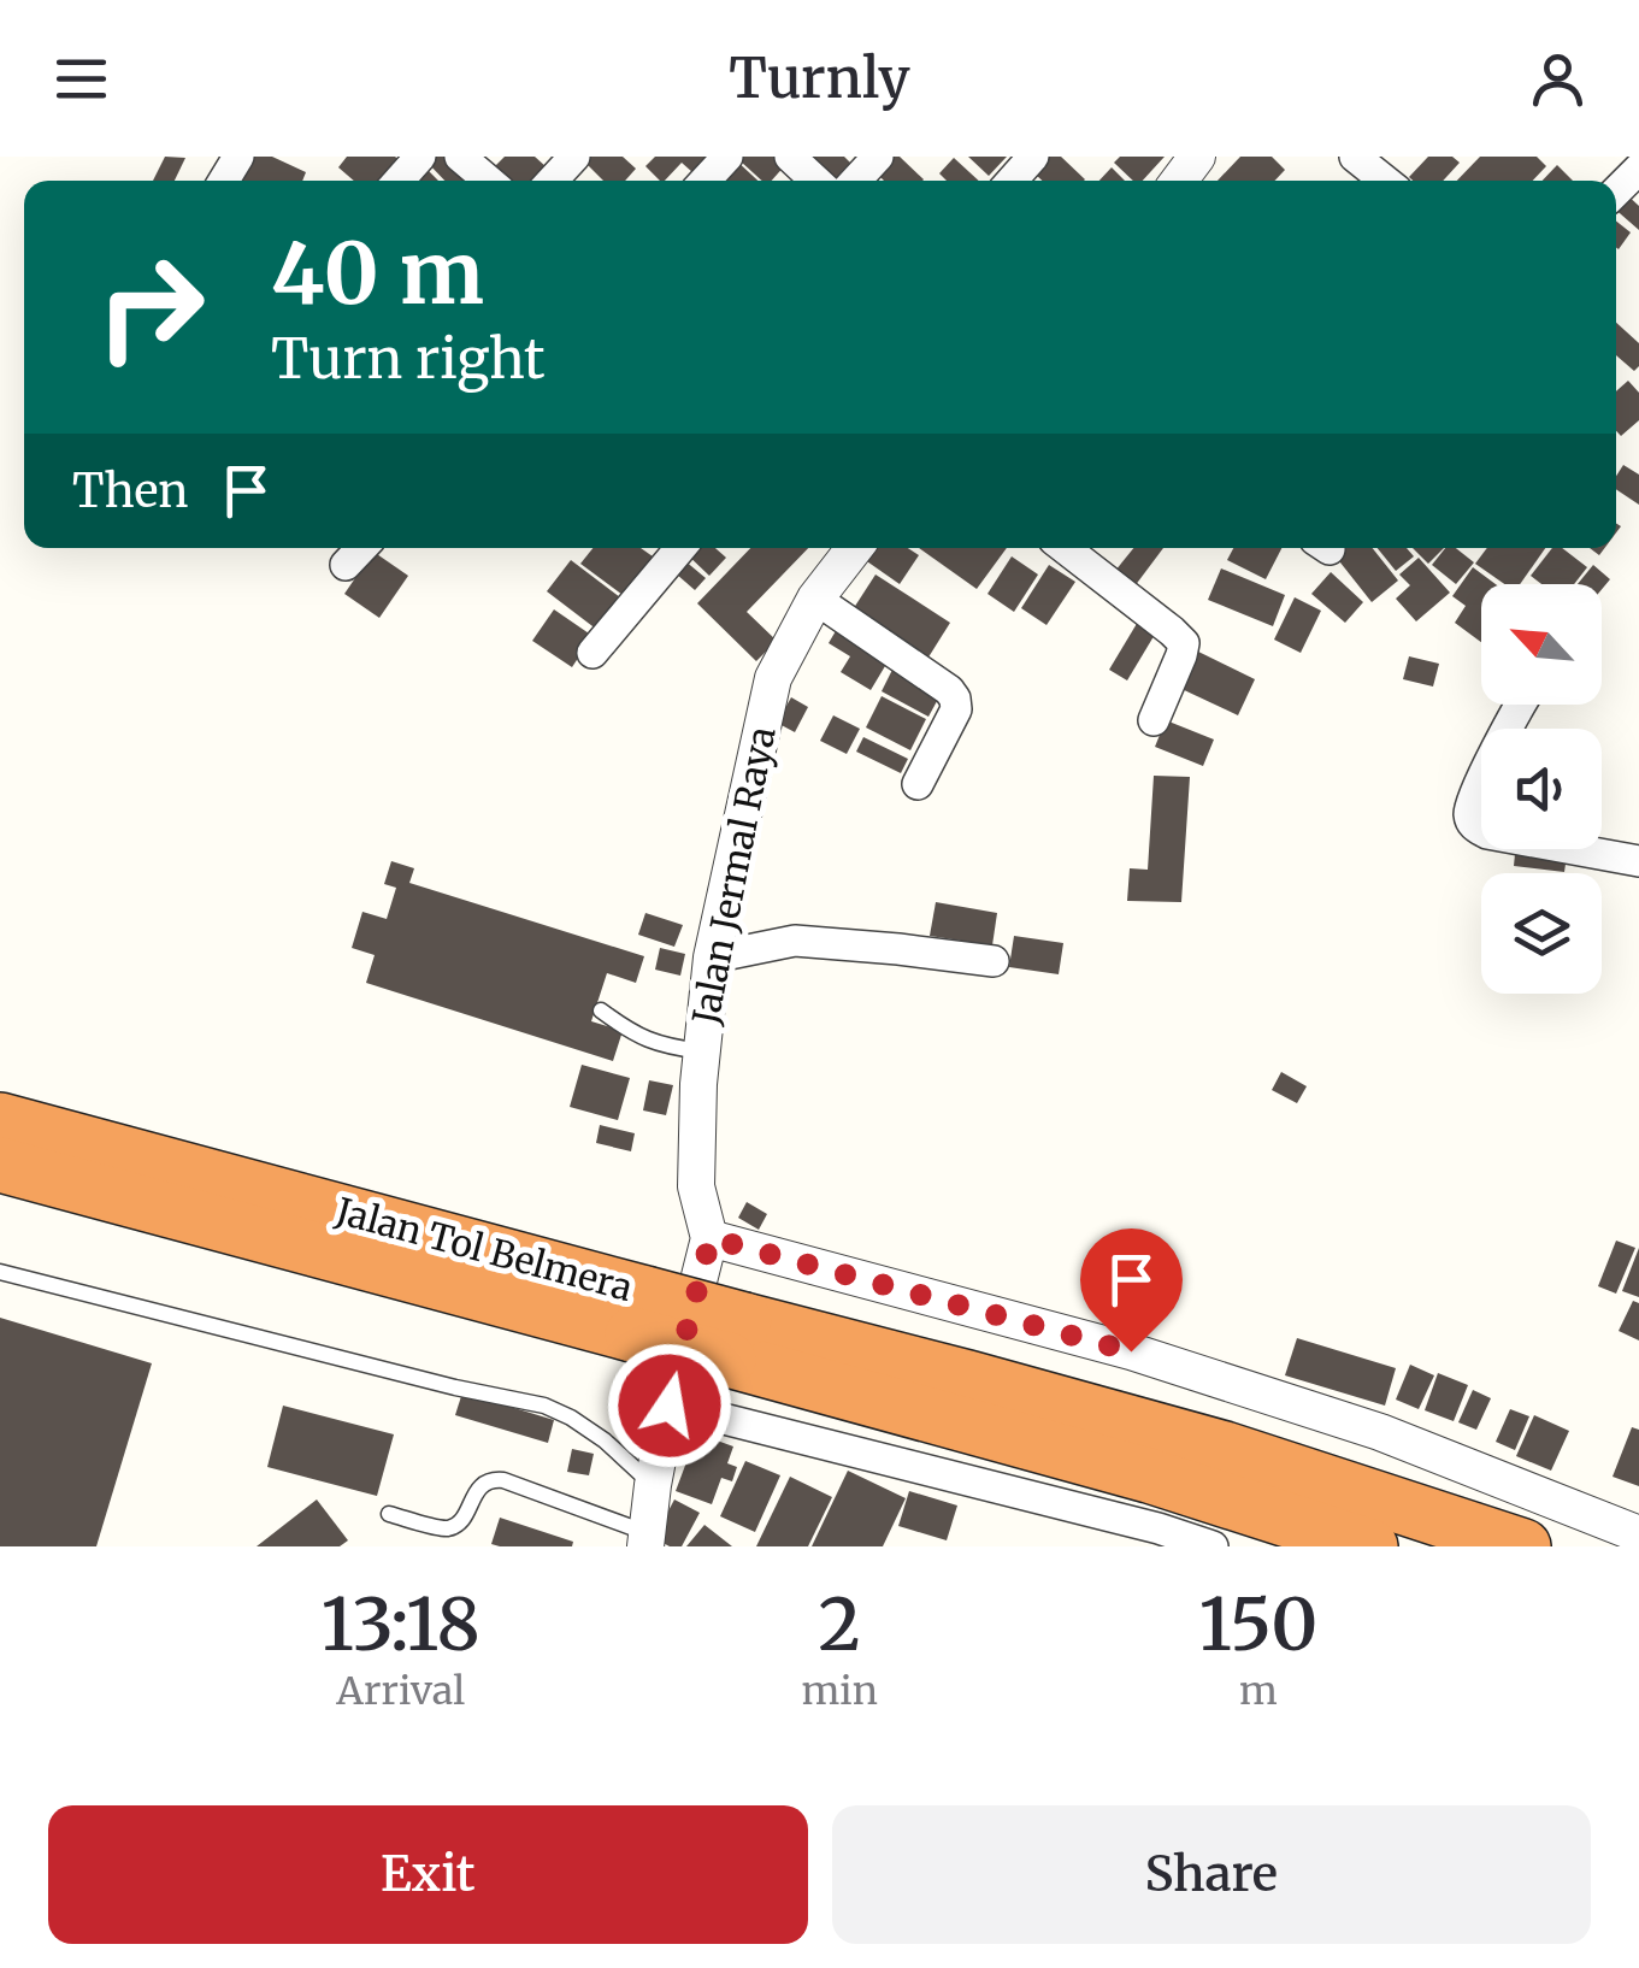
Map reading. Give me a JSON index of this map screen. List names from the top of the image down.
{
  "streets": {
    "highway": ["Jalan Tol Belmera"],
    "street": ["Jalan Jermal Raya"]
  },
  "north": "top left",
  "page": {
    "header": "Turnly",
    "turn": ["40 m", "Turn right"],
    "then": "Then",
    "eta": [
      "13:18",
      "Arrival",
      "2",
      "min",
      "150",
      "m"
    ],
    "buttons": ["Exit", "Share"]
  }
}
